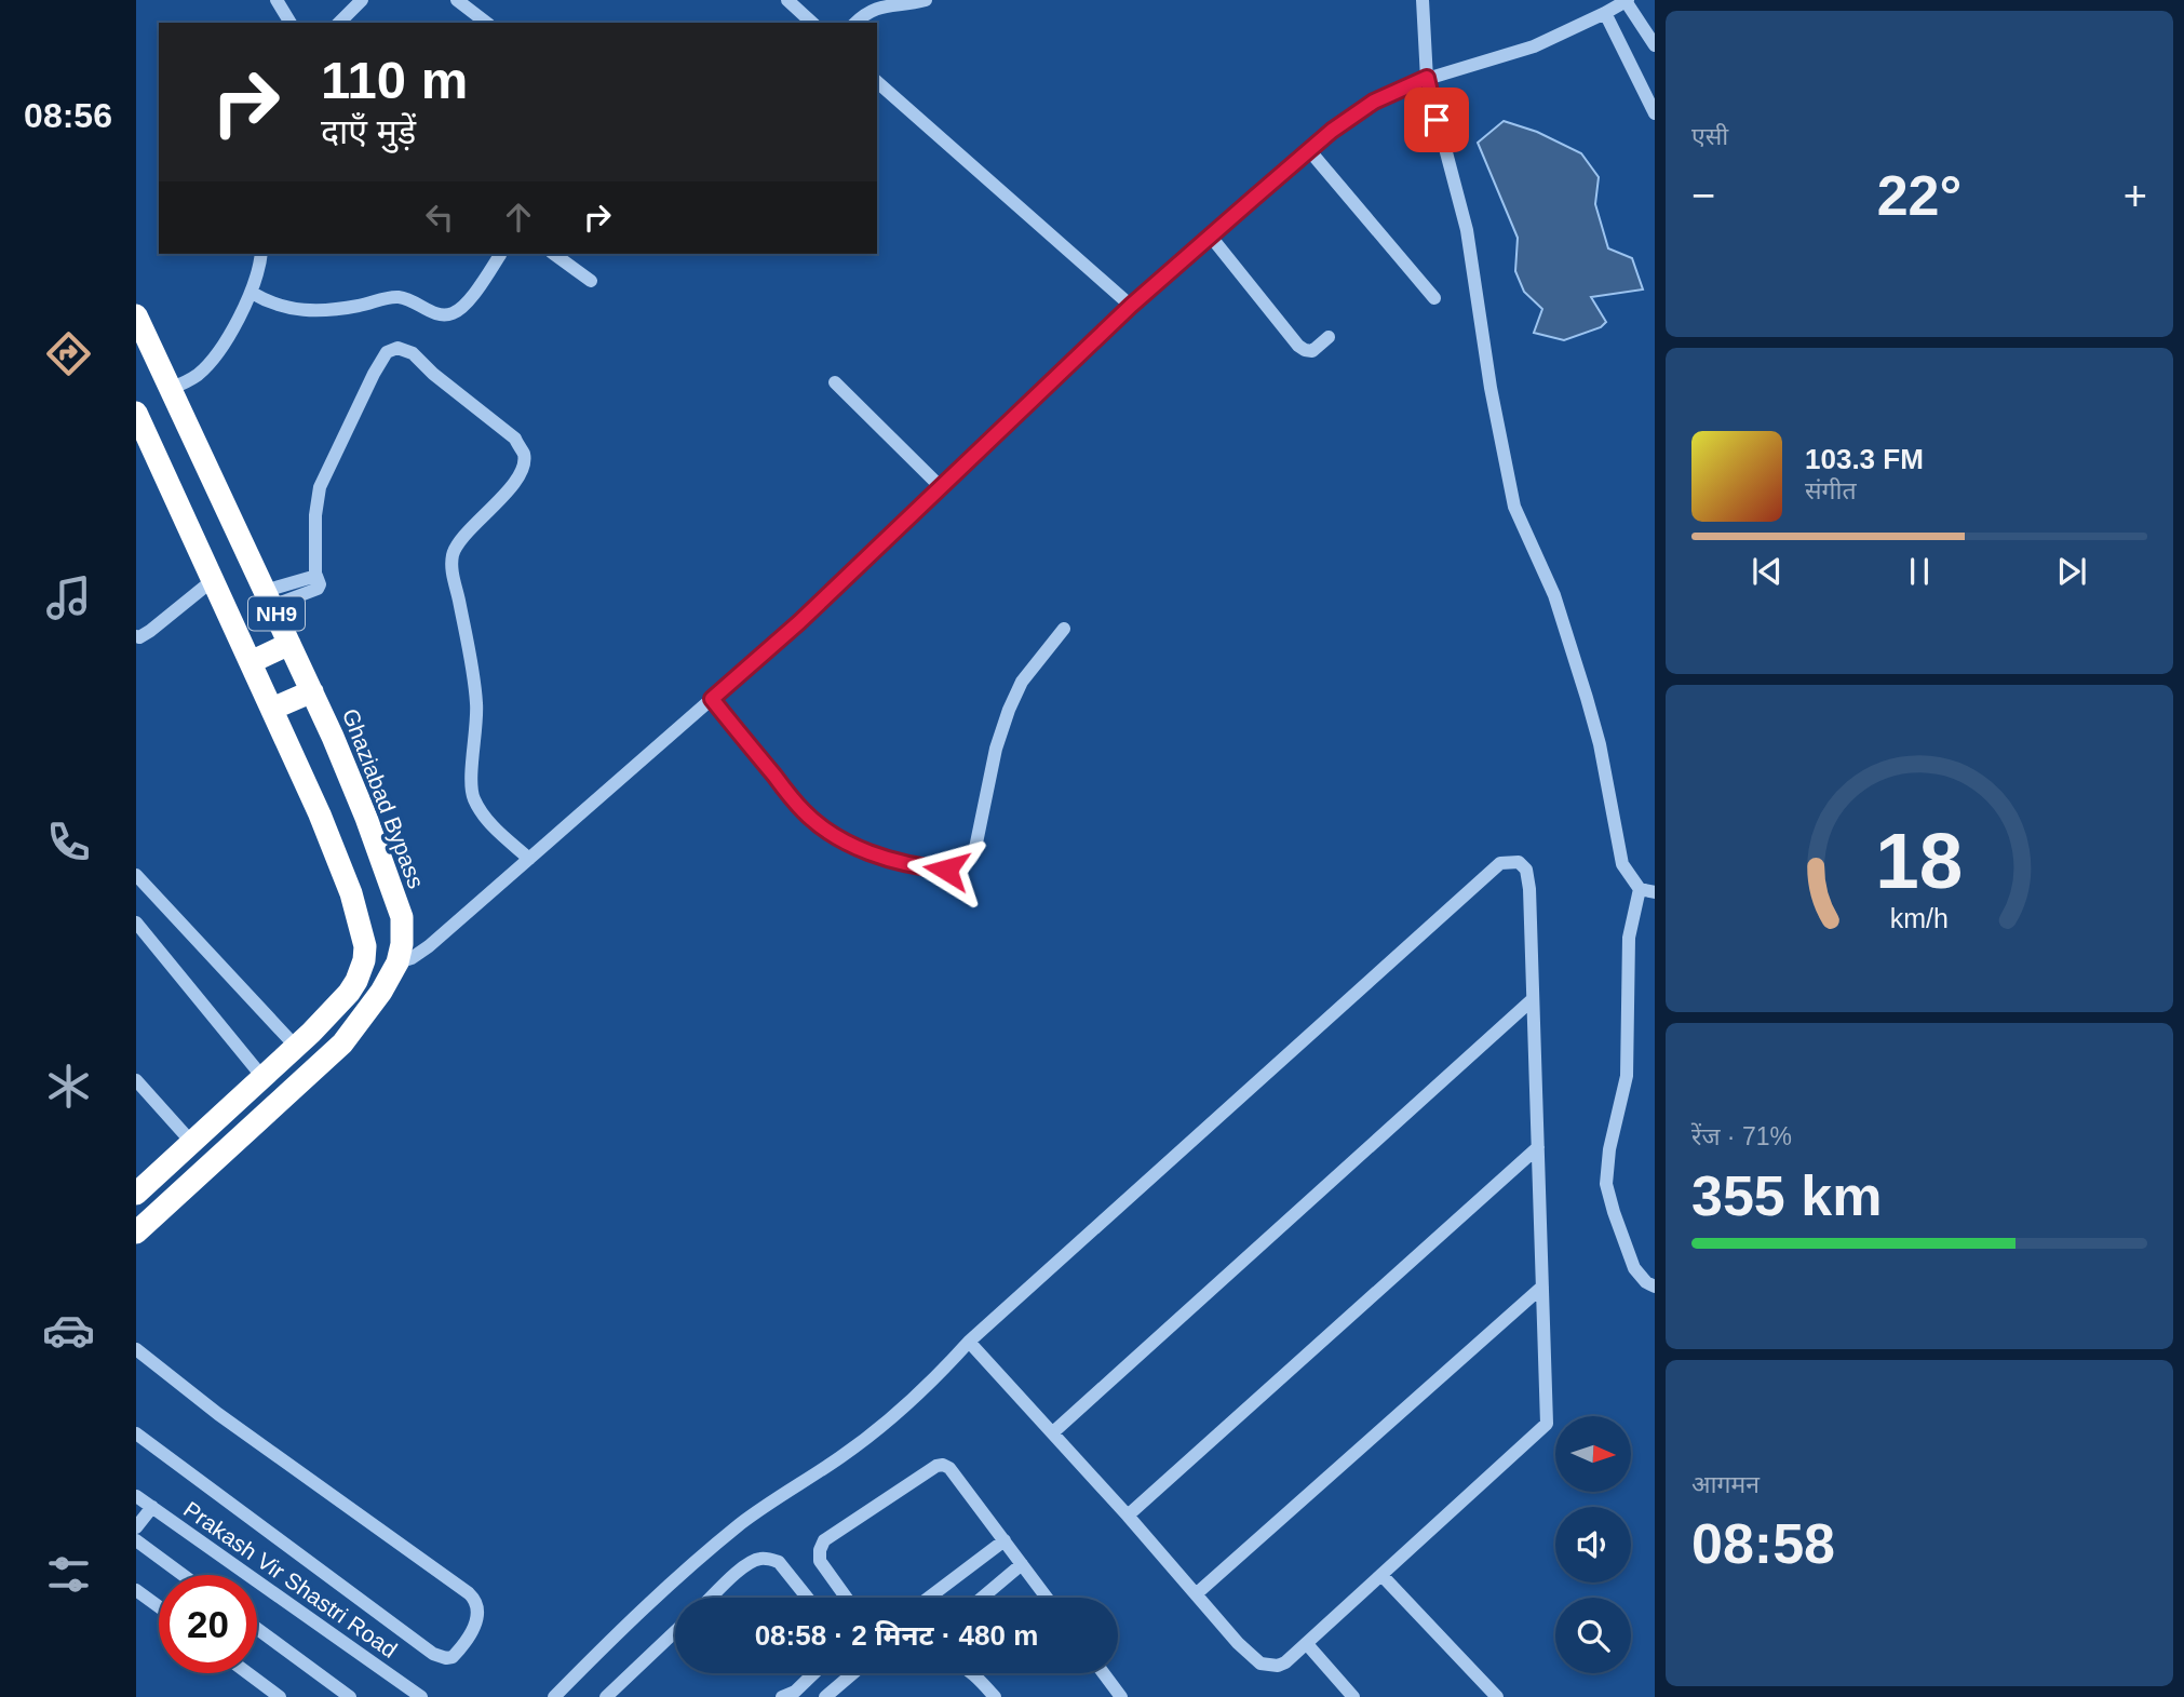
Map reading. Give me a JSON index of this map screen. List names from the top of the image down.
{
  "streets": {
    "highway": ["NH9", "Ghaziabad Bypass"],
    "street": ["Prakash Vir Shastri Road"]
  },
  "north": "right",
  "page": {
    "tabs": "08:56",
    "tile": [
      "एसी",
      ["रेंज · 71%", "355 km"],
      ["आगमन", "08:58"]
    ],
    "turn": ["110 m", "दाएँ मुड़ें"],
    "heat": ["−", "22°", "+"],
    "song": ["103.3 FM", "संगीत"],
    "limit": "20",
    "trip": "08:58 · 2 मिनट · 480 m",
    "gauge": ["18", "km/h"]
  }
}
